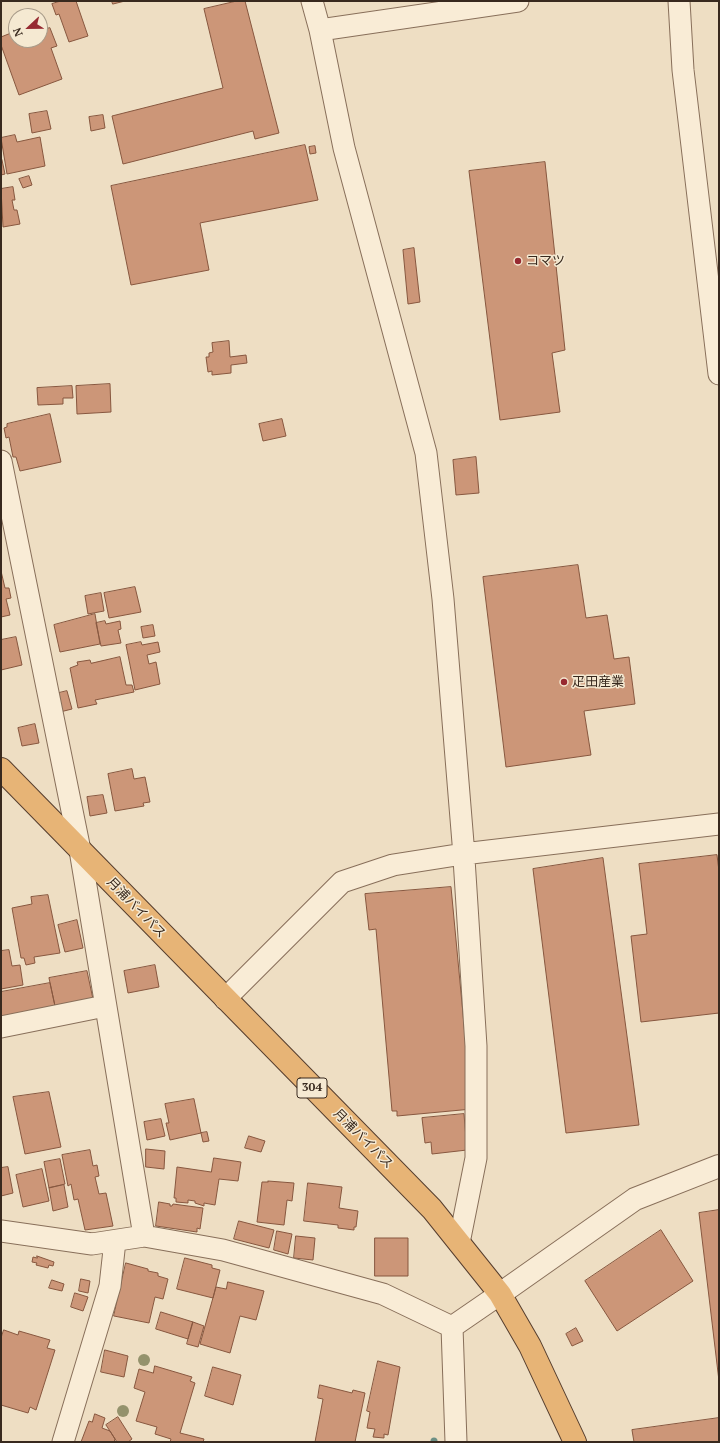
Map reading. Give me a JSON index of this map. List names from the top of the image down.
{
  "streets": {
    "highway": ["月浦バイパス", "304"]
  },
  "places": ["コマツ", "疋田産業"],
  "north": "left"
}
